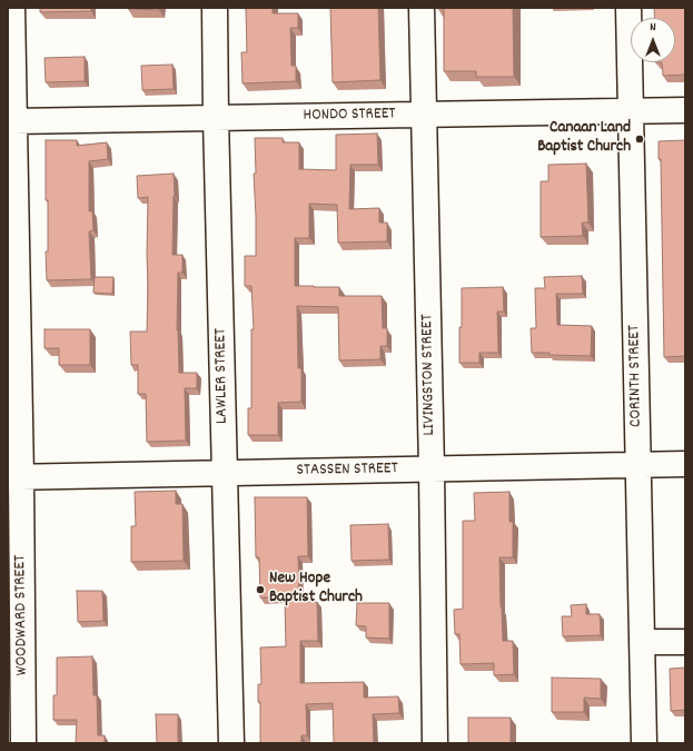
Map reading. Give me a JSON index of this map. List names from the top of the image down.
{
  "streets": {
    "street": [
      "HONDO STREET",
      "LIVINGSTON STREET",
      "LAWLER STREET",
      "CORINTH STREET",
      "STASSEN STREET",
      "WOODWARD STREET"
    ]
  },
  "crossings": [
    ["HONDO STREET", "LIVINGSTON STREET"],
    ["HONDO STREET", "LAWLER STREET"],
    ["HONDO STREET", "CORINTH STREET"],
    ["HONDO STREET", "WOODWARD STREET"],
    ["LIVINGSTON STREET", "STASSEN STREET"],
    ["LAWLER STREET", "STASSEN STREET"],
    ["CORINTH STREET", "STASSEN STREET"],
    ["STASSEN STREET", "WOODWARD STREET"]
  ],
  "places": ["Canaan Land Baptist Church", "New Hope Baptist Church"],
  "north": "top"
}
